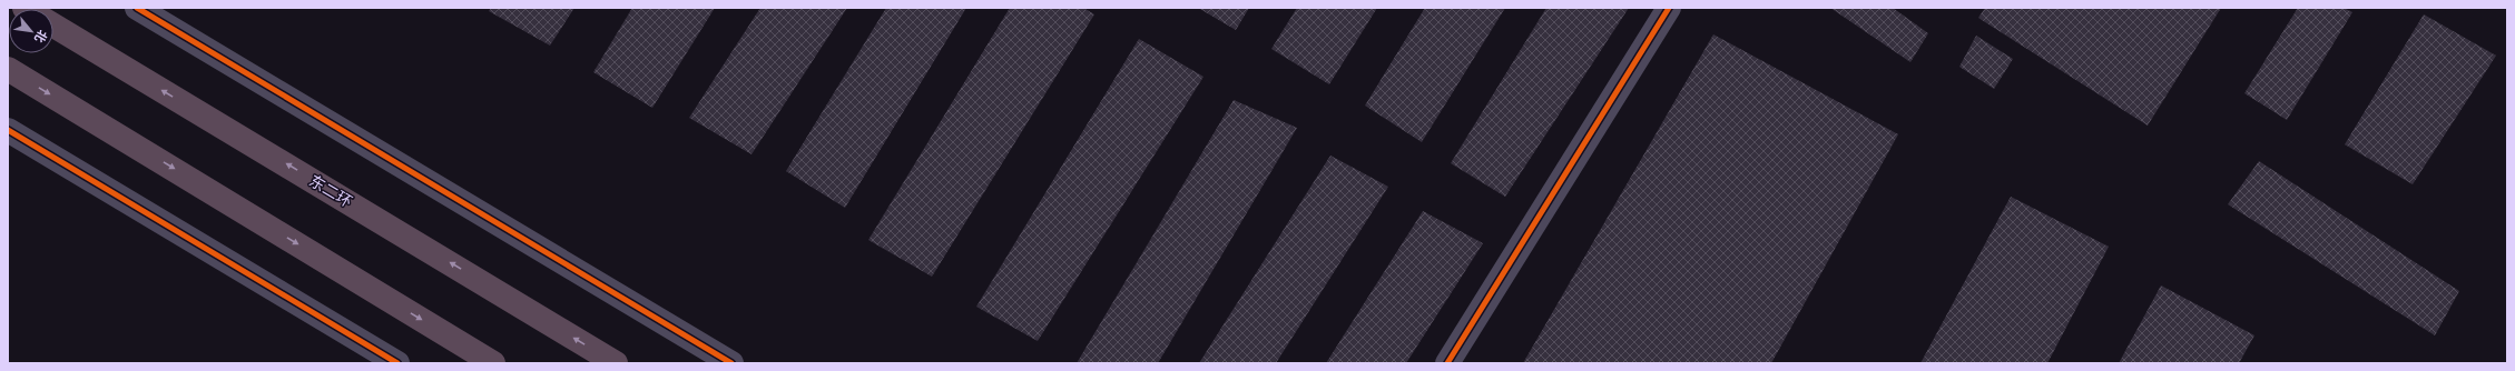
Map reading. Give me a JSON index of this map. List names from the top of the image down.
{
  "streets": {
    "highway": ["东二环"]
  },
  "north": "bottom right"
}
